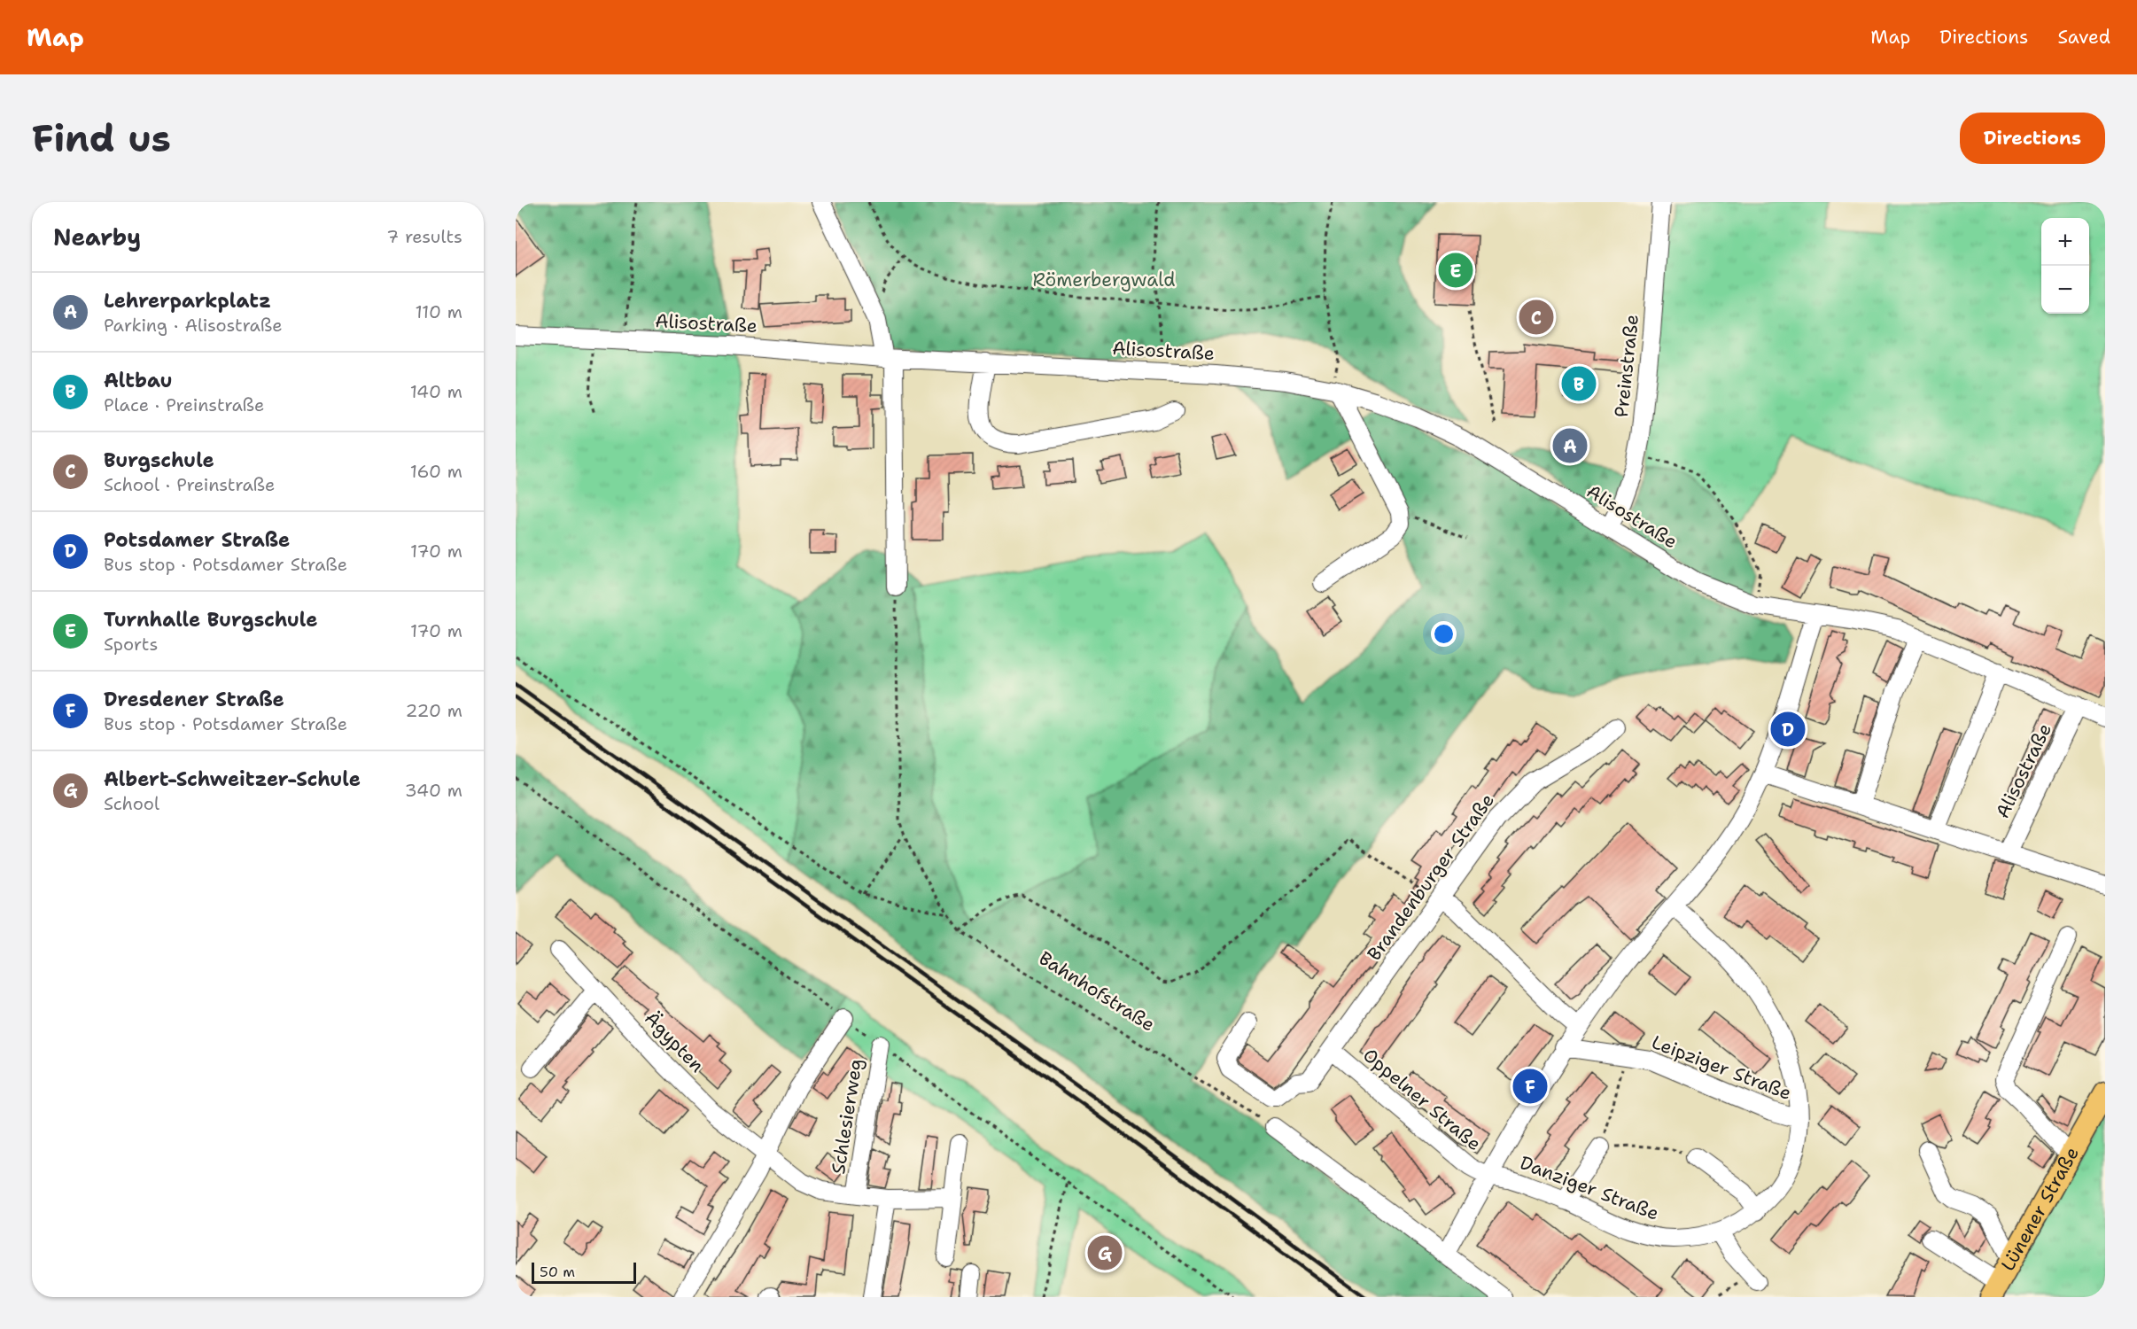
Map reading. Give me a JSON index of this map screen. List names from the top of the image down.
{
  "streets": {
    "main road": ["Lünener Straße"],
    "street": [
      "Alisostraße",
      "Preinstraße",
      "Brandenburger Straße",
      "Ägypten",
      "Leipziger Straße",
      "Oppelner Straße",
      "Schlesierweg",
      "Danziger Straße"
    ],
    "path": ["Bahnhofstraße"]
  },
  "crossings": [
    ["Alisostraße", "Preinstraße"],
    ["Brandenburger Straße", "Oppelner Straße"],
    ["Ägypten", "Schlesierweg"],
    ["Leipziger Straße", "Danziger Straße"],
    ["Oppelner Straße", "Danziger Straße"]
  ],
  "parks": ["Römerbergwald"],
  "scale_bar": "50 m",
  "page": {
    "header": "Map",
    "nav": ["Map", "Directions", "Saved"],
    "buttons": "Directions",
    "title": "Find us",
    "heading": ["Nearby", "7 results"],
    "map_buttons": ["+", "−"],
    "pins": [
      "E",
      "C",
      "B",
      "A",
      "D",
      "F",
      "G"
    ],
    "list": [
      {
        "mark": "A",
        "name": "Lehrerparkplatz",
        "note": "Parking · Alisostraße",
        "value": "110 m"
      },
      {
        "mark": "B",
        "name": "Altbau",
        "note": "Place · Preinstraße",
        "value": "140 m"
      },
      {
        "mark": "C",
        "name": "Burgschule",
        "note": "School · Preinstraße",
        "value": "160 m"
      },
      {
        "mark": "D",
        "name": "Potsdamer Straße",
        "note": "Bus stop · Potsdamer Straße",
        "value": "170 m"
      },
      {
        "mark": "E",
        "name": "Turnhalle Burgschule",
        "note": "Sports",
        "value": "170 m"
      },
      {
        "mark": "F",
        "name": "Dresdener Straße",
        "note": "Bus stop · Potsdamer Straße",
        "value": "220 m"
      },
      {
        "mark": "G",
        "name": "Albert-Schweitzer-Schule",
        "note": "School",
        "value": "340 m"
      }
    ],
    "scale": "50 m"
  }
}
